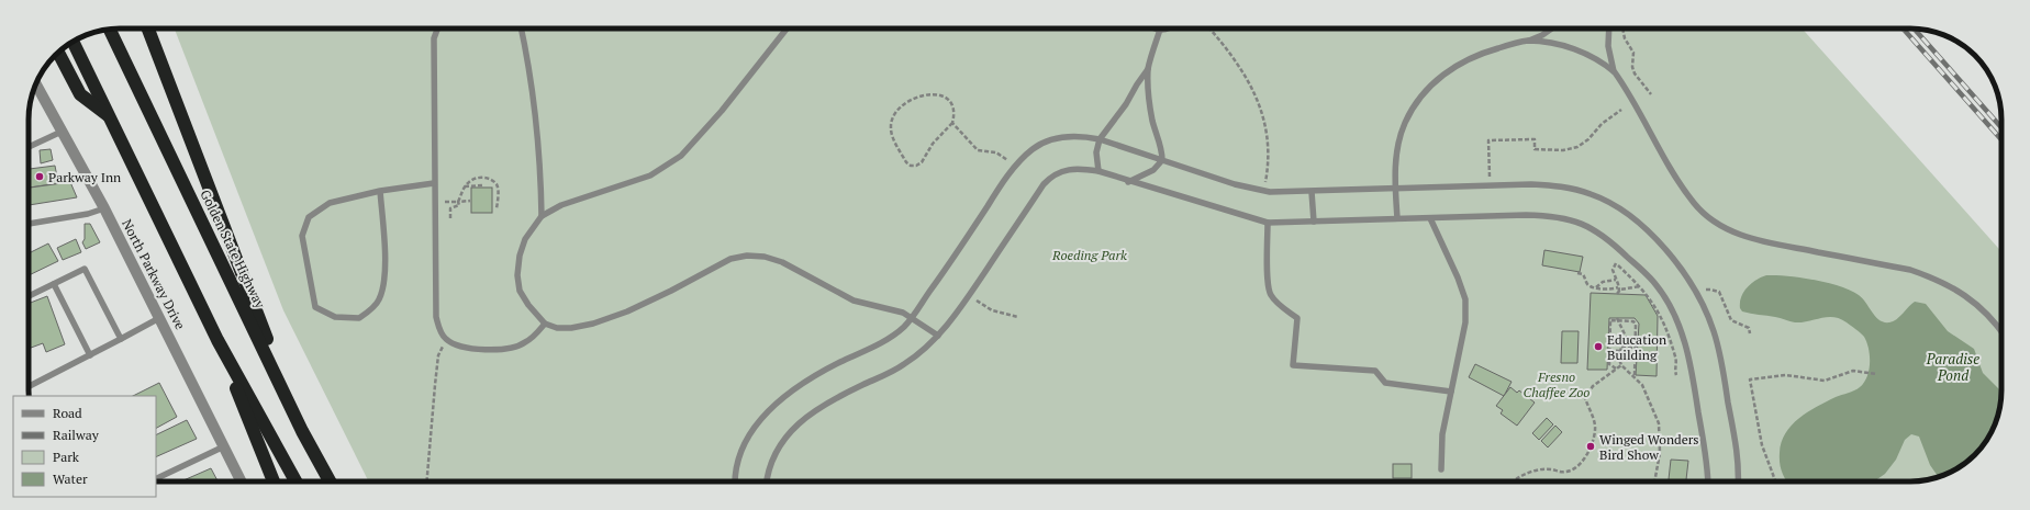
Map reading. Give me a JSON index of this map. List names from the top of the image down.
{
  "streets": {
    "highway": ["Golden State Highway"],
    "street": ["North Parkway Drive"]
  },
  "water": ["Paradise Pond"],
  "parks": ["Roeding Park", "Fresno Chaffee Zoo"],
  "places": ["Parkway Inn", "Education Building", "Winged Wonders Bird Show"],
  "legend": [
    "Road",
    "Railway",
    "Park",
    "Water"
  ]
}
